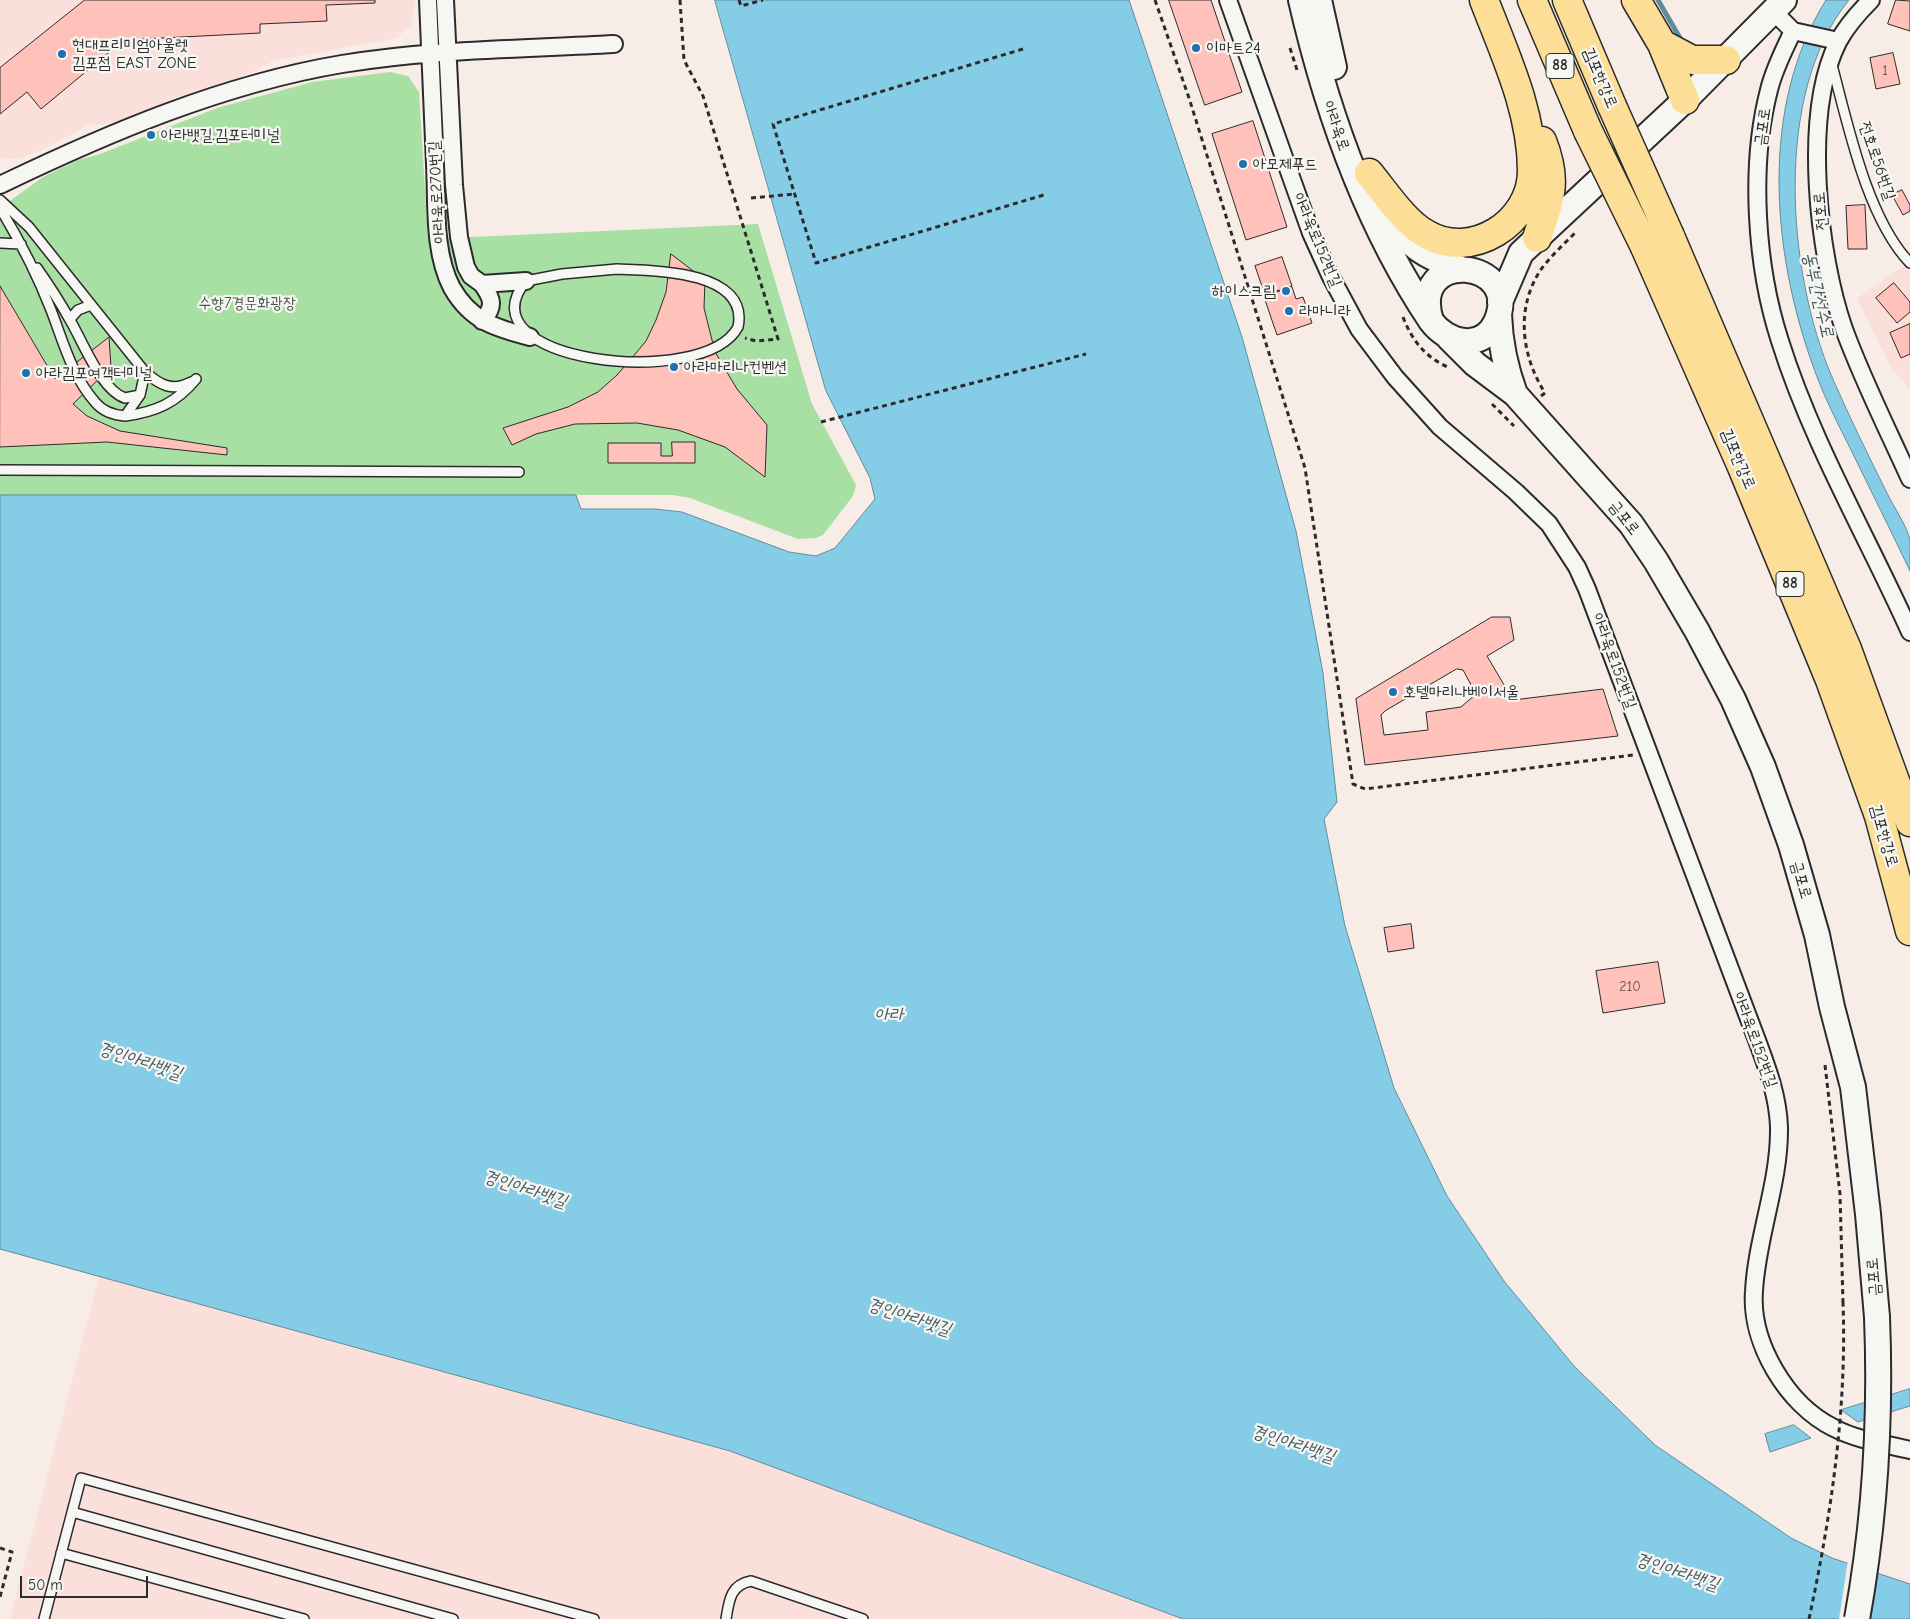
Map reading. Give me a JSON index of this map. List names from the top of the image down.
{
  "streets": {
    "highway": ["88", "김포한강로"],
    "main road": ["아라육로", "금포로"],
    "street": ["아라육로270번길", "전호로", "아라육로152번길"],
    "lane": ["전호로56번길"]
  },
  "crossings": [
    ["전호로56번길", "전호로"]
  ],
  "water": ["동부간선수로", "아라", "경인아라뱃길"],
  "parks": ["수향7경문화광장"],
  "places": [
    "이마트24",
    "현대프리미엄아울렛 김포점 EAST ZONE",
    "아라뱃길.김포터미널",
    "아모제푸드",
    "하이스크림",
    "라마니라",
    "아라마리나컨벤션",
    "아라김포여객터미널",
    "호텔마리나베이서울"
  ],
  "house_numbers": ["1", "210"],
  "scale_bar": "50 m"
}
